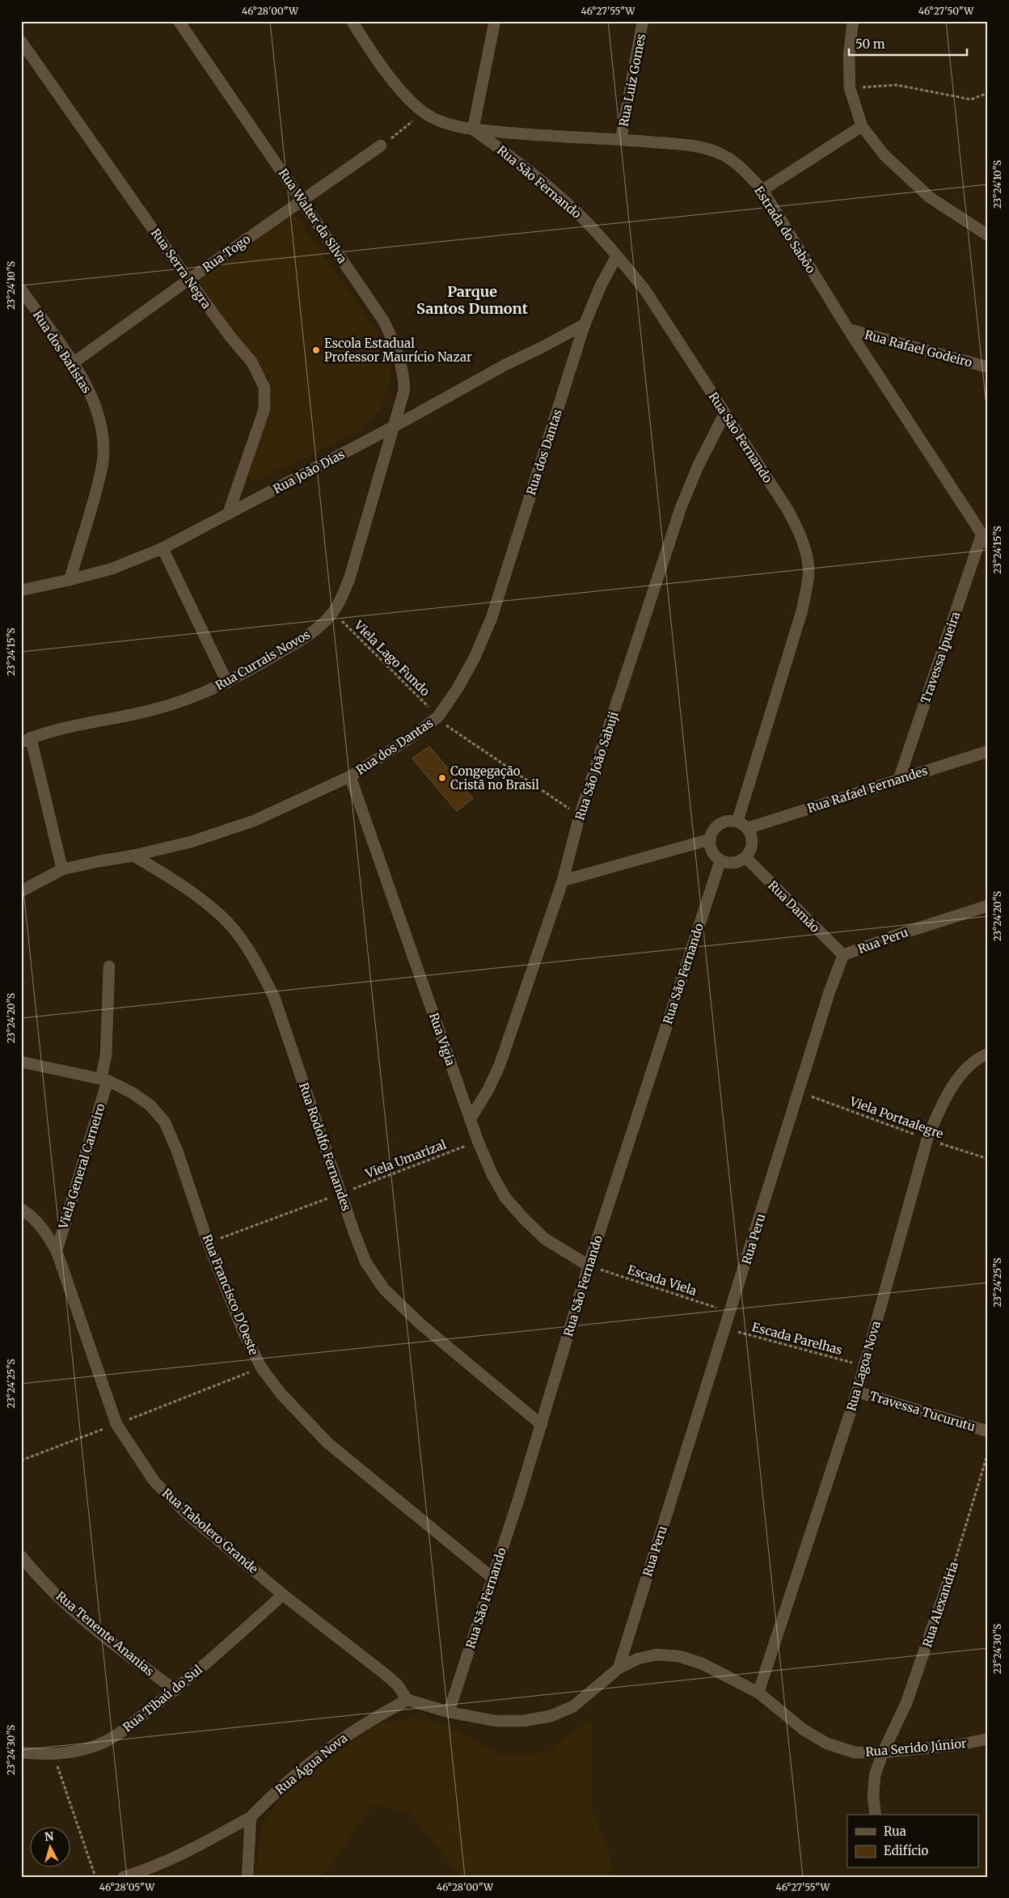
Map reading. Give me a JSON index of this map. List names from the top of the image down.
{
  "streets": {
    "street": [
      "Rua Luiz Gomes",
      "Rua São Fernando",
      "Rua Walter da Silva",
      "Estrada do Sabôo",
      "Rua Togo",
      "Rua Serra Negra",
      "Rua Rafael Godeiro",
      "Rua dos Batistas",
      "Rua dos Dantas",
      "Rua João Dias",
      "Travessa Ipueira",
      "Rua Currais Novos",
      "Rua São João Sabuji",
      "Rua Rafael Fernandes",
      "Rua Damão",
      "Rua Peru",
      "Rua Vigia",
      "Rua Rodolfo Fernandes",
      "Viela General Carneiro",
      "Rua Francisco D'Oeste",
      "Rua Lagoa Nova",
      "Travessa Tucurutu",
      "Rua Tabolero Grande",
      "Rua Alexandria",
      "Rua Tenente Ananias",
      "Rua Tibaú do Sul",
      "Rua Serido Júnior",
      "Rua Água Nova"
    ],
    "path": [
      "Viela Lago Fundo",
      "Viela Portaalegre",
      "Viela Umarizal",
      "Escada Viela",
      "Escada Parelhas"
    ]
  },
  "crossings": [
    ["Rua Luiz Gomes", "Estrada do Sabôo"],
    ["Rua São Fernando", "Estrada do Sabôo"],
    ["Rua São Fernando", "Rua dos Dantas"],
    ["Rua São Fernando", "Rua São João Sabuji"],
    ["Rua São Fernando", "Rua Rafael Fernandes"],
    ["Rua São Fernando", "Rua Damão"],
    ["Rua São Fernando", "Rua Vigia"],
    ["Rua São Fernando", "Rua Rodolfo Fernandes"],
    ["Rua São Fernando", "Escada Viela"],
    ["Rua São Fernando", "Rua Francisco D'Oeste"],
    ["Rua São Fernando", "Rua Serido Júnior"],
    ["Rua Walter da Silva", "Rua Togo"],
    ["Rua Walter da Silva", "Rua João Dias"],
    ["Rua Walter da Silva", "Rua Currais Novos"],
    ["Estrada do Sabôo", "Rua Rafael Godeiro"],
    ["Estrada do Sabôo", "Travessa Ipueira"],
    ["Rua Togo", "Rua Serra Negra"],
    ["Rua Togo", "Rua dos Batistas"],
    ["Rua Serra Negra", "Rua João Dias"],
    ["Rua dos Batistas", "Rua João Dias"],
    ["Rua dos Dantas", "Rua João Dias"],
    ["Rua dos Dantas", "Viela Lago Fundo"],
    ["Rua dos Dantas", "Rua Vigia"],
    ["Rua dos Dantas", "Rua Rodolfo Fernandes"],
    ["Rua João Dias", "Rua Currais Novos"],
    ["Travessa Ipueira", "Rua Rafael Fernandes"],
    ["Viela Lago Fundo", "Rua Currais Novos"],
    ["Viela Lago Fundo", "Rua São João Sabuji"],
    ["Rua São João Sabuji", "Rua Vigia"],
    ["Rua Rafael Fernandes", "Rua Damão"],
    ["Rua Damão", "Rua Peru"],
    ["Rua Peru", "Viela Portaalegre"],
    ["Rua Peru", "Escada Viela"],
    ["Rua Peru", "Escada Parelhas"],
    ["Rua Peru", "Rua Serido Júnior"],
    ["Rua Vigia", "Viela Umarizal"],
    ["Rua Vigia", "Escada Viela"],
    ["Viela Portaalegre", "Rua Lagoa Nova"],
    ["Rua Rodolfo Fernandes", "Viela Umarizal"],
    ["Viela Umarizal", "Rua Francisco D'Oeste"],
    ["Viela General Carneiro", "Rua Francisco D'Oeste"],
    ["Viela General Carneiro", "Rua Tabolero Grande"],
    ["Escada Parelhas", "Rua Lagoa Nova"],
    ["Rua Lagoa Nova", "Travessa Tucurutu"],
    ["Rua Lagoa Nova", "Rua Serido Júnior"],
    ["Rua Tabolero Grande", "Rua Tibaú do Sul"],
    ["Rua Tabolero Grande", "Rua Serido Júnior"],
    ["Rua Tabolero Grande", "Rua Água Nova"],
    ["Rua Alexandria", "Rua Serido Júnior"],
    ["Rua Tenente Ananias", "Rua Tibaú do Sul"],
    ["Rua Serido Júnior", "Rua Água Nova"]
  ],
  "districts": ["Parque Santos Dumont"],
  "places": ["Escola Estadual Professor Maurício Nazar", "Congegação Cristã no Brasil"],
  "legend": ["Rua", "Edifício"],
  "scale_bar": "50 m",
  "north": "top",
  "coordinates": [
    "46°28'00\"W",
    "46°27'55\"W",
    "46°27'50\"W",
    "23°24'10\"S",
    "23°24'15\"S",
    "23°24'20\"S",
    "23°24'25\"S",
    "23°24'30\"S",
    "46°28'05\"W"
  ]
}
